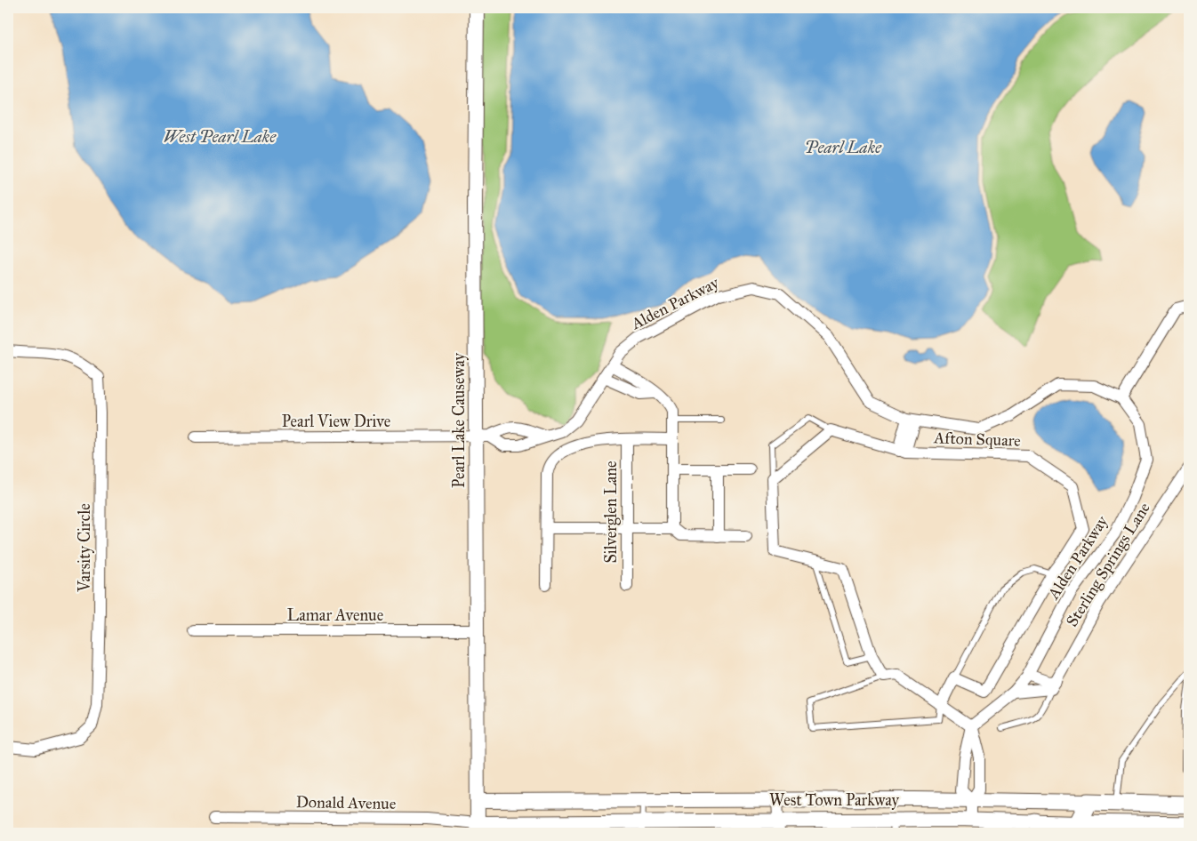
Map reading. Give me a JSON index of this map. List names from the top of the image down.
{
  "streets": {
    "main road": ["West Town Parkway"],
    "street": [
      "Alden Parkway",
      "Pearl Lake Causeway",
      "Pearl View Drive",
      "Afton Square",
      "Silverglen Lane",
      "Varsity Circle",
      "Sterling Springs Lane",
      "Lamar Avenue",
      "Donald Avenue"
    ]
  },
  "crossings": [
    ["Alden Parkway", "Pearl Lake Causeway"],
    ["Alden Parkway", "Pearl View Drive"],
    ["Pearl Lake Causeway", "Pearl View Drive"],
    ["Pearl Lake Causeway", "Lamar Avenue"],
    ["Pearl Lake Causeway", "West Town Parkway"],
    ["Pearl Lake Causeway", "Donald Avenue"],
    ["West Town Parkway", "Donald Avenue"]
  ],
  "water": ["West Pearl Lake", "Pearl Lake"]
}
